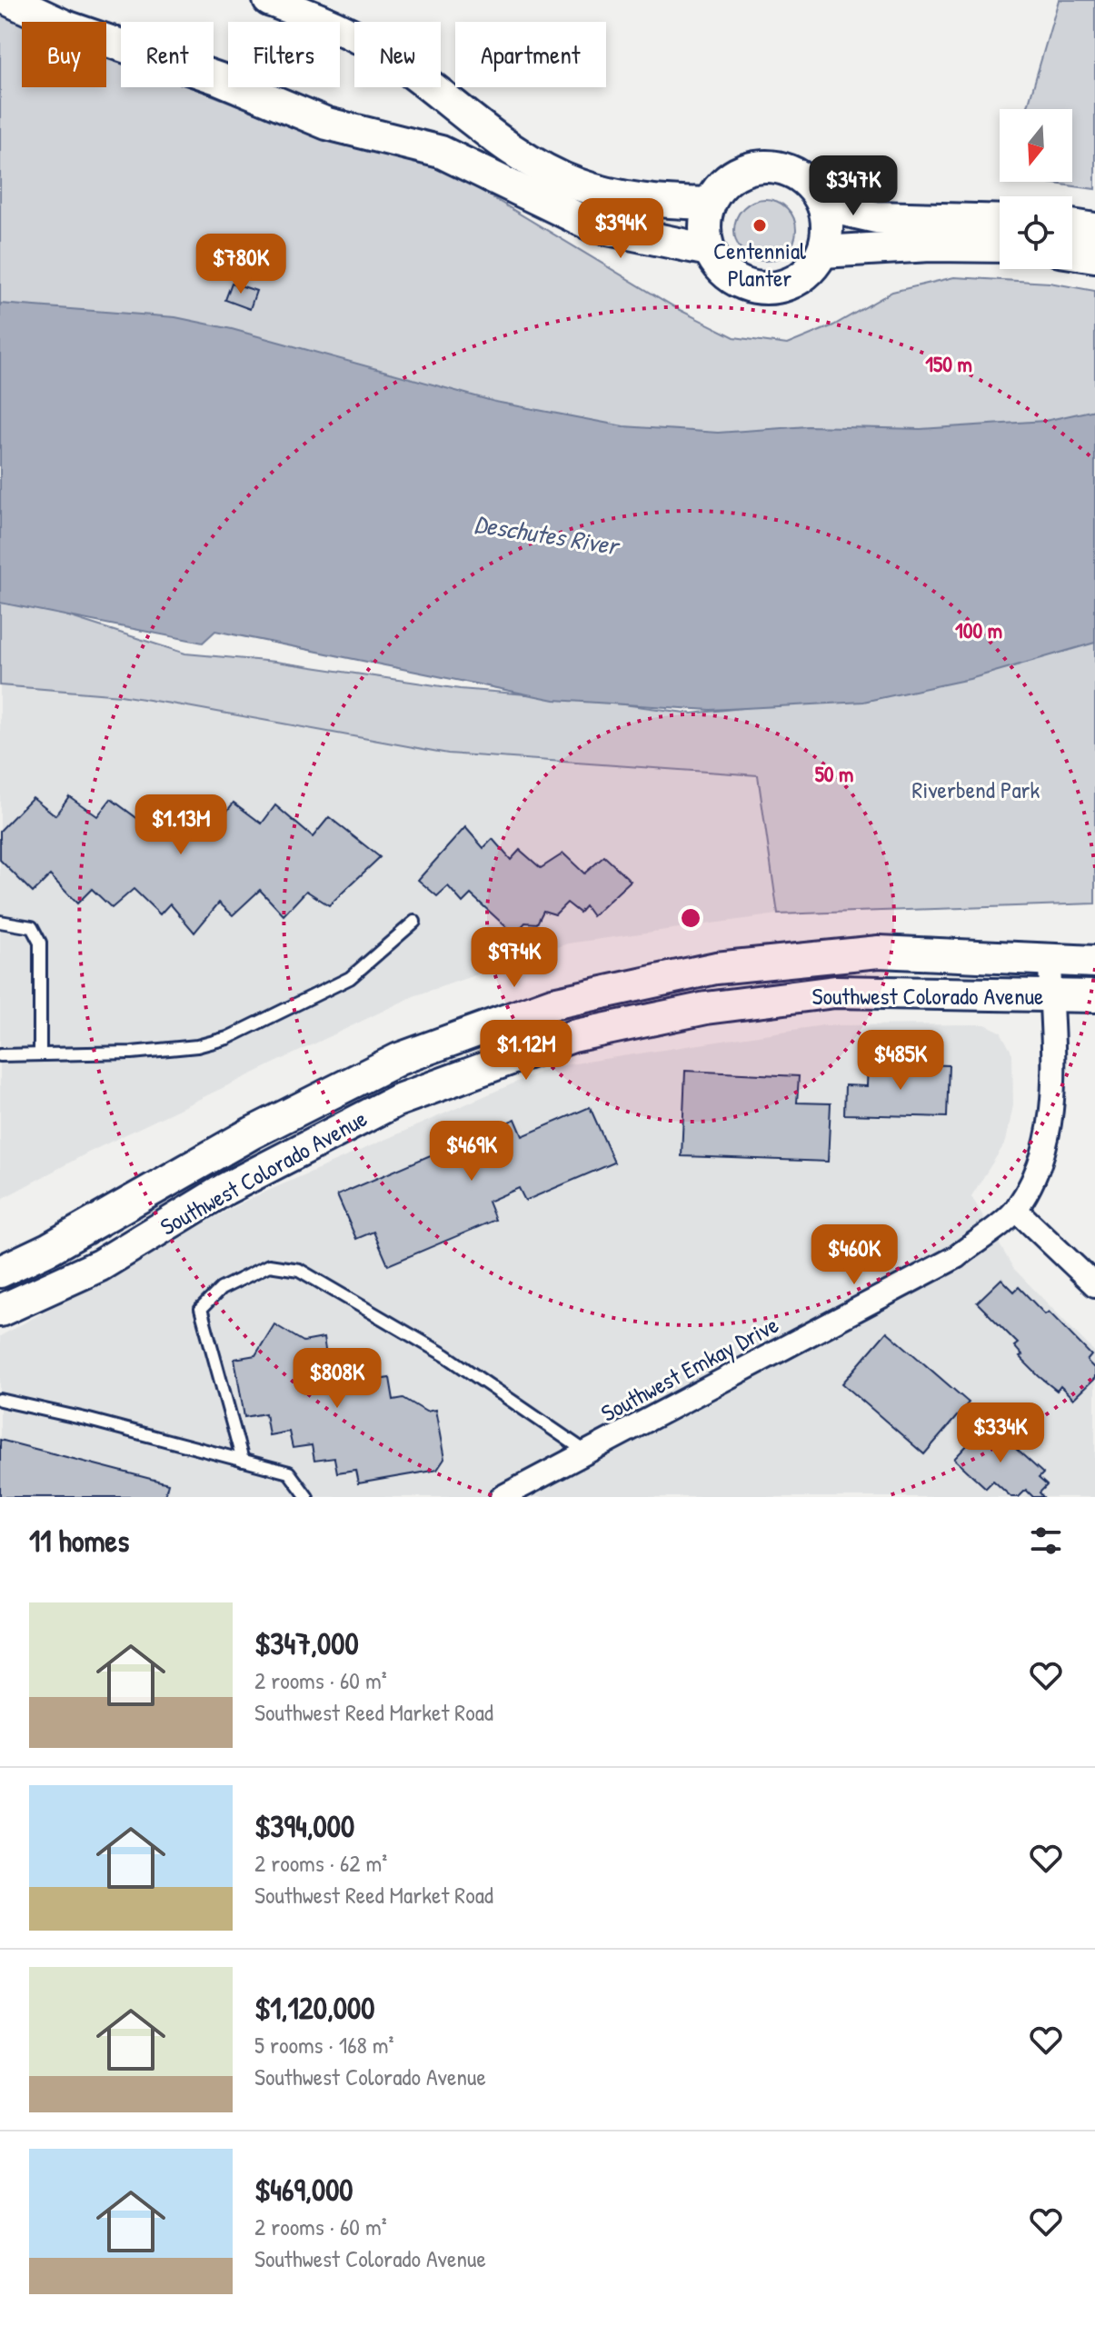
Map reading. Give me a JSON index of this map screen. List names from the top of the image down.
{
  "streets": {
    "main road": ["Southwest Colorado Avenue"],
    "street": ["Southwest Emkay Drive"]
  },
  "crossings": [
    ["Southwest Colorado Avenue", "Southwest Emkay Drive"]
  ],
  "water": ["Deschutes River"],
  "parks": ["Riverbend Park"],
  "places": ["Centennial Planter"],
  "north": "bottom",
  "page": {
    "chip": [
      "Buy",
      "Rent",
      "Filters",
      "New",
      "Apartment"
    ],
    "price": [
      "$347K",
      "$394K",
      "$780K",
      "$1.13M",
      "$974K",
      "$1.12M",
      "$485K",
      "$469K",
      "$460K",
      "$808K",
      "$334K"
    ],
    "heading": "11 homes",
    "list": [
      {
        "name": "$347,000",
        "note": "2 rooms · 60 m² · Southwest Reed Market Road"
      },
      {
        "name": "$394,000",
        "note": "2 rooms · 62 m² · Southwest Reed Market Road"
      },
      {
        "name": "$1,120,000",
        "note": "5 rooms · 168 m² · Southwest Colorado Avenue"
      },
      {
        "name": "$469,000",
        "note": "2 rooms · 60 m² · Southwest Colorado Avenue"
      }
    ]
  },
  "rings": ["150 m", "100 m", "50 m"]
}
